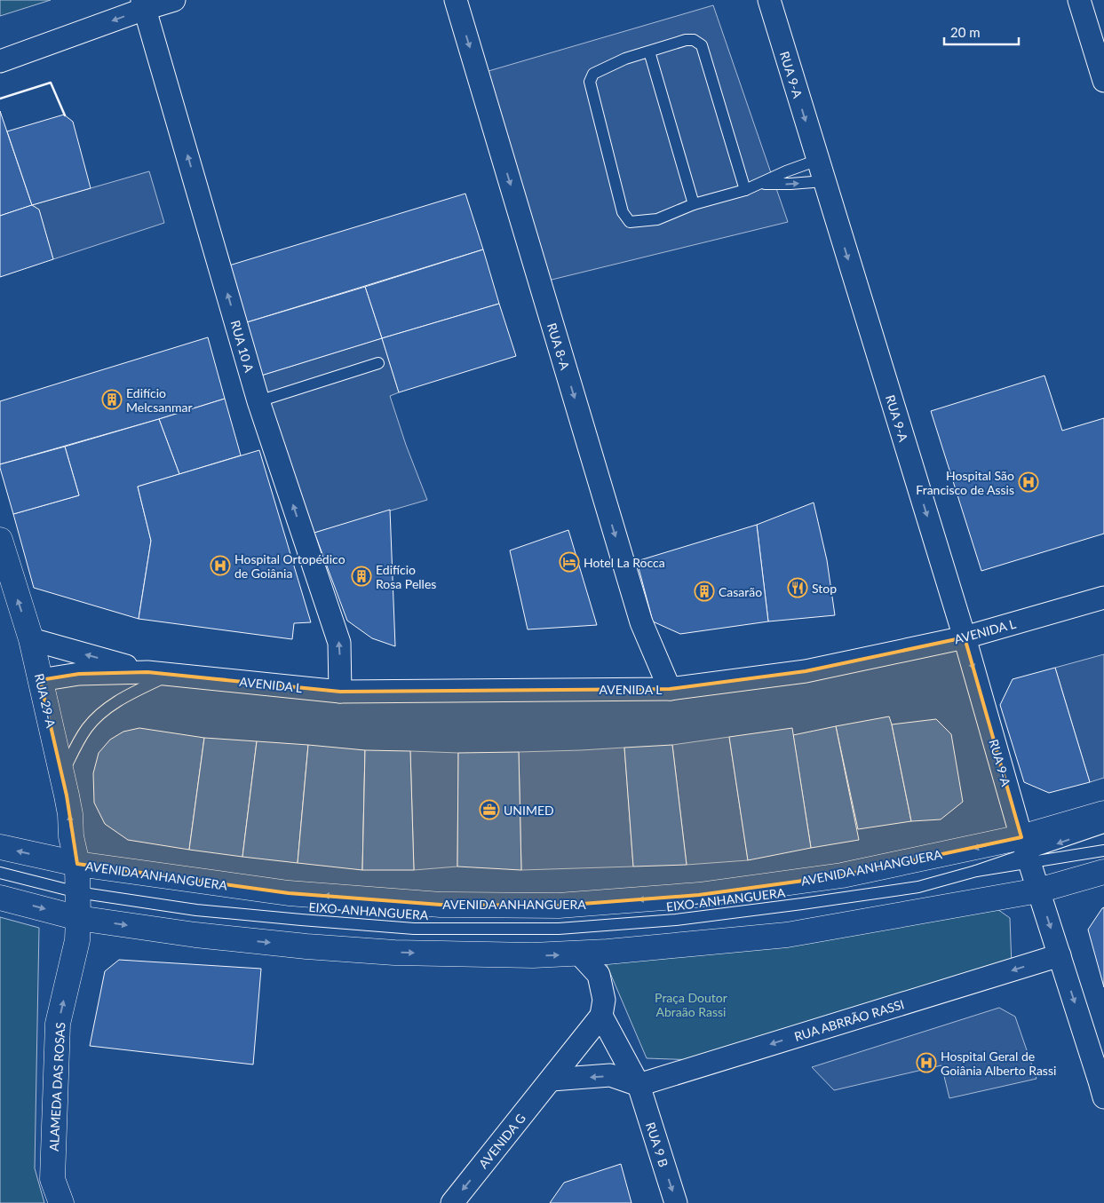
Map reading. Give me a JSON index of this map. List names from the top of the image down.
{
  "streets": {
    "main road": ["RUA 29-A", "AVENIDA ANHANGUERA", "ALAMEDA DAS ROSAS"],
    "street": [
      "RUA 9-A",
      "RUA 10 A",
      "RUA 8-A",
      "AVENIDA L",
      "RUA ABRRÃO RASSI",
      "AVENIDA G",
      "RUA 9 B"
    ],
    "lane": ["EIXO-ANHANGUERA"]
  },
  "crossings": [
    ["RUA 9-A", "AVENIDA L"],
    ["RUA 9-A", "AVENIDA ANHANGUERA"],
    ["RUA 9-A", "EIXO-ANHANGUERA"],
    ["RUA 10 A", "AVENIDA L"],
    ["RUA 8-A", "AVENIDA L"],
    ["AVENIDA L", "RUA 29-A"],
    ["RUA 29-A", "AVENIDA ANHANGUERA"],
    ["RUA 29-A", "ALAMEDA DAS ROSAS"],
    ["AVENIDA ANHANGUERA", "EIXO-ANHANGUERA"],
    ["AVENIDA ANHANGUERA", "ALAMEDA DAS ROSAS"],
    ["EIXO-ANHANGUERA", "ALAMEDA DAS ROSAS"],
    ["RUA ABRRÃO RASSI", "RUA 9 B"],
    ["AVENIDA G", "RUA 9 B"]
  ],
  "one_way": [
    "RUA 9-A",
    "RUA 10 A",
    "RUA 8-A",
    "RUA 29-A",
    "RUA ABRRÃO RASSI",
    "ALAMEDA DAS ROSAS",
    "AVENIDA G",
    "RUA 9 B"
  ],
  "parks": ["Praça Doutor Abraão Rassi"],
  "places": {
    "building": ["Edifício Melcsanmar", "Edifício Rosa Pelles", "Casarão"],
    "hospital": ["Hospital São Francisco de Assis", "Hospital Ortopédico de Goiânia", "Hospital Geral de Goiânia Alberto Rassi"],
    "hotel": ["Hotel La Rocca"],
    "restaurant": ["Stop"],
    "office": ["UNIMED"]
  },
  "scale_bar": "20 m"
}
